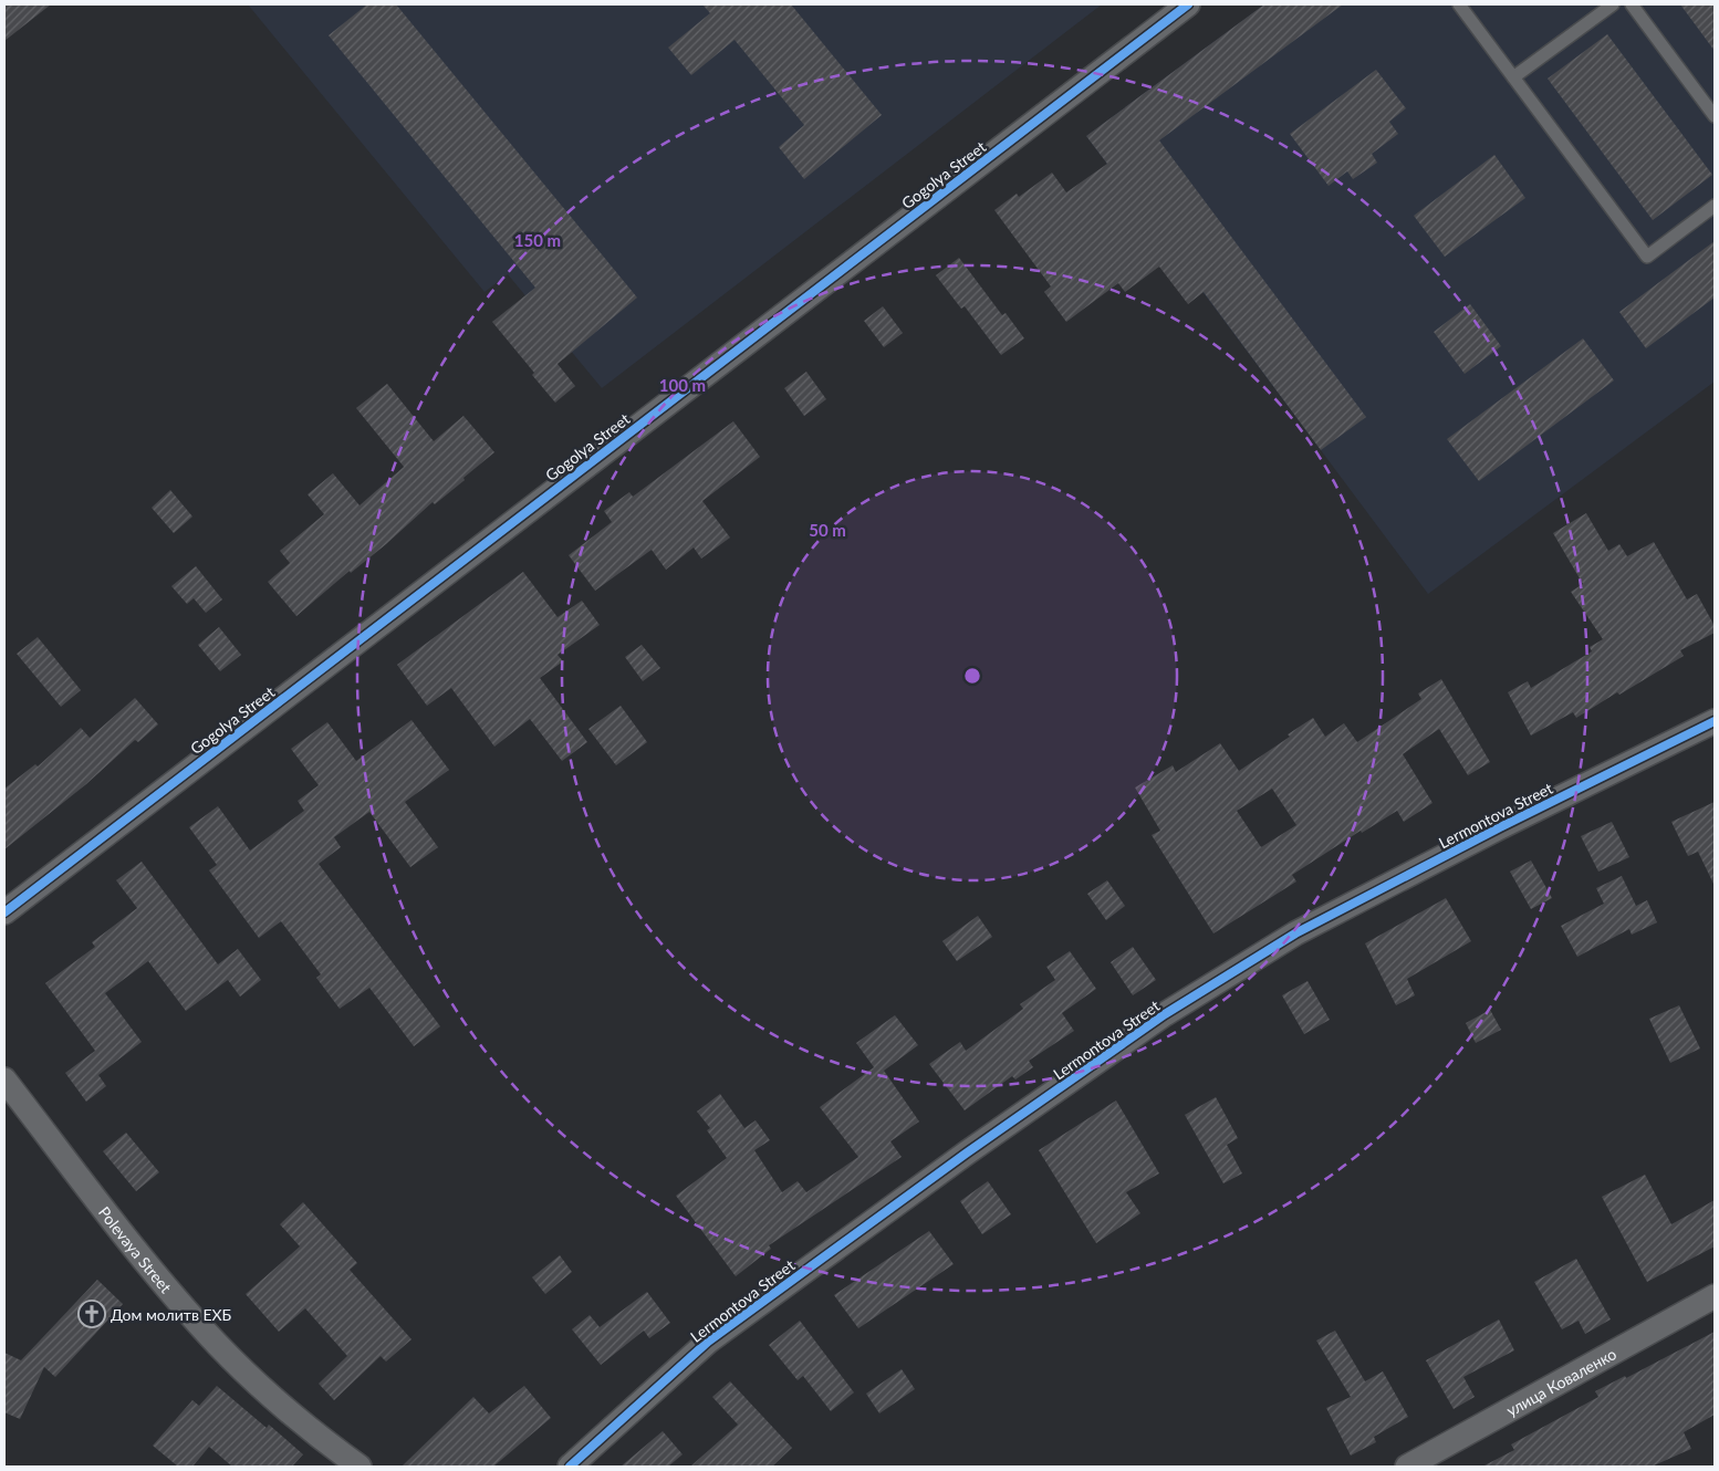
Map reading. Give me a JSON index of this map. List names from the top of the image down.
{
  "streets": {
    "street": [
      "Gogolya Street",
      "Lermontova Street",
      "Polevaya Street",
      "улица Коваленко"
    ]
  },
  "places": {
    "church": ["Дом молитв ЕХБ"]
  },
  "rings": ["150 m", "100 m", "50 m"]
}
